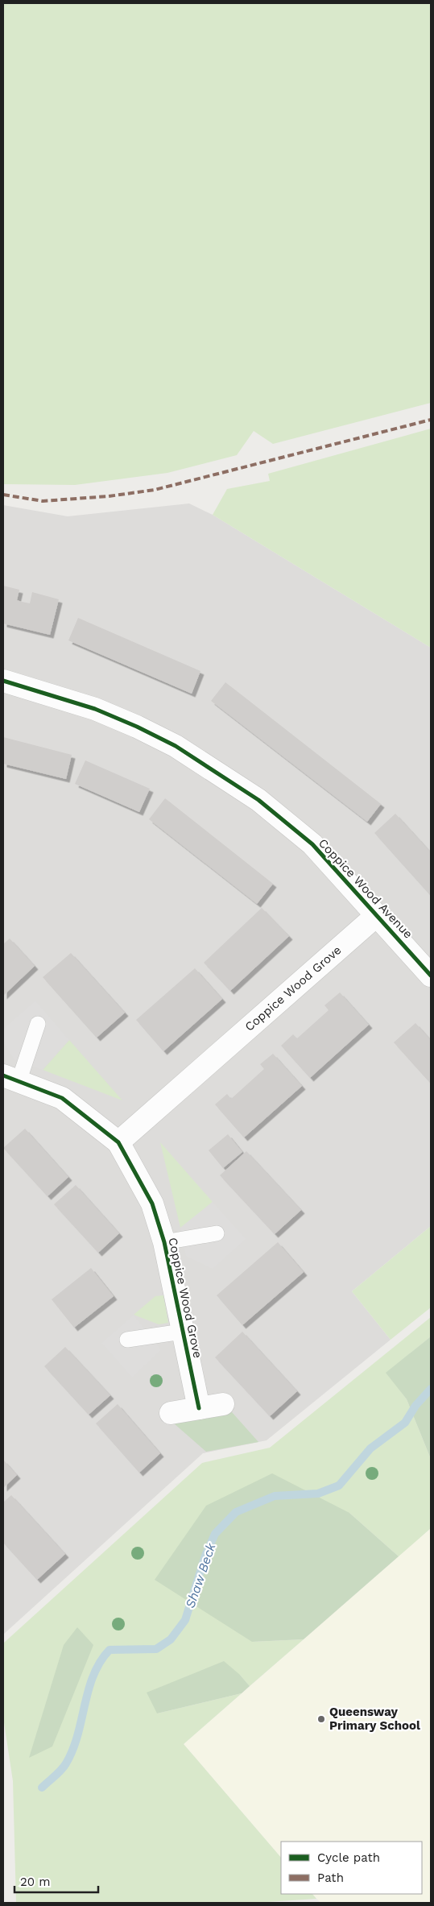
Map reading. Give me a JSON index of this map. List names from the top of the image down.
{
  "streets": {
    "street": ["Coppice Wood Avenue", "Coppice Wood Grove"]
  },
  "crossings": [
    ["Coppice Wood Avenue", "Coppice Wood Grove"]
  ],
  "water": ["Shaw Beck"],
  "places": ["Queensway Primary School"],
  "legend": ["Cycle path", "Path"],
  "scale_bar": "20 m"
}
